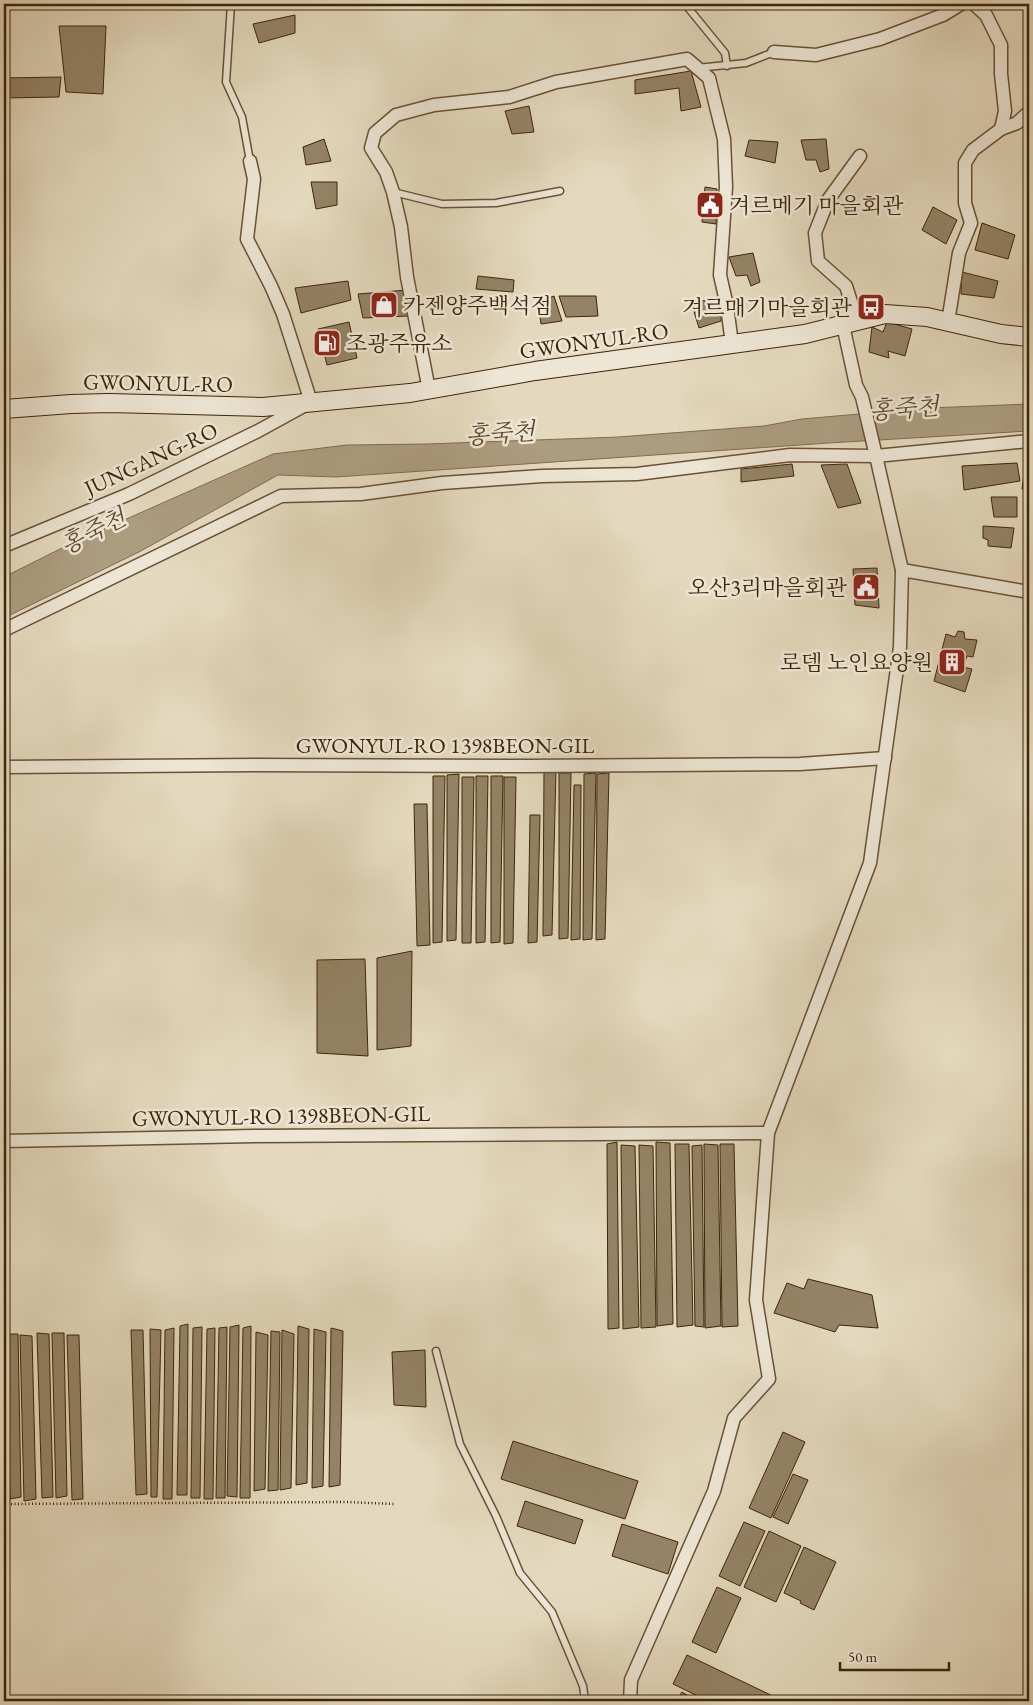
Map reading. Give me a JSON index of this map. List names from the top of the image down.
{
  "streets": {
    "main road": ["GWONYUL-RO"],
    "street": ["JUNGANG-RO", "GWONYUL-RO 1398BEON-GIL"]
  },
  "crossings": [
    ["GWONYUL-RO", "JUNGANG-RO"]
  ],
  "water": ["홍죽천"],
  "places": {
    "public building": ["겨르메기 마을회관", "오산3리마을회관"],
    "shop": ["카젠양주백석점"],
    "bus stop": ["겨르매기마을회관"],
    "fuel station": ["조광주유소"],
    "building": ["로뎀 노인요양원"]
  },
  "scale_bar": "50 m"
}
